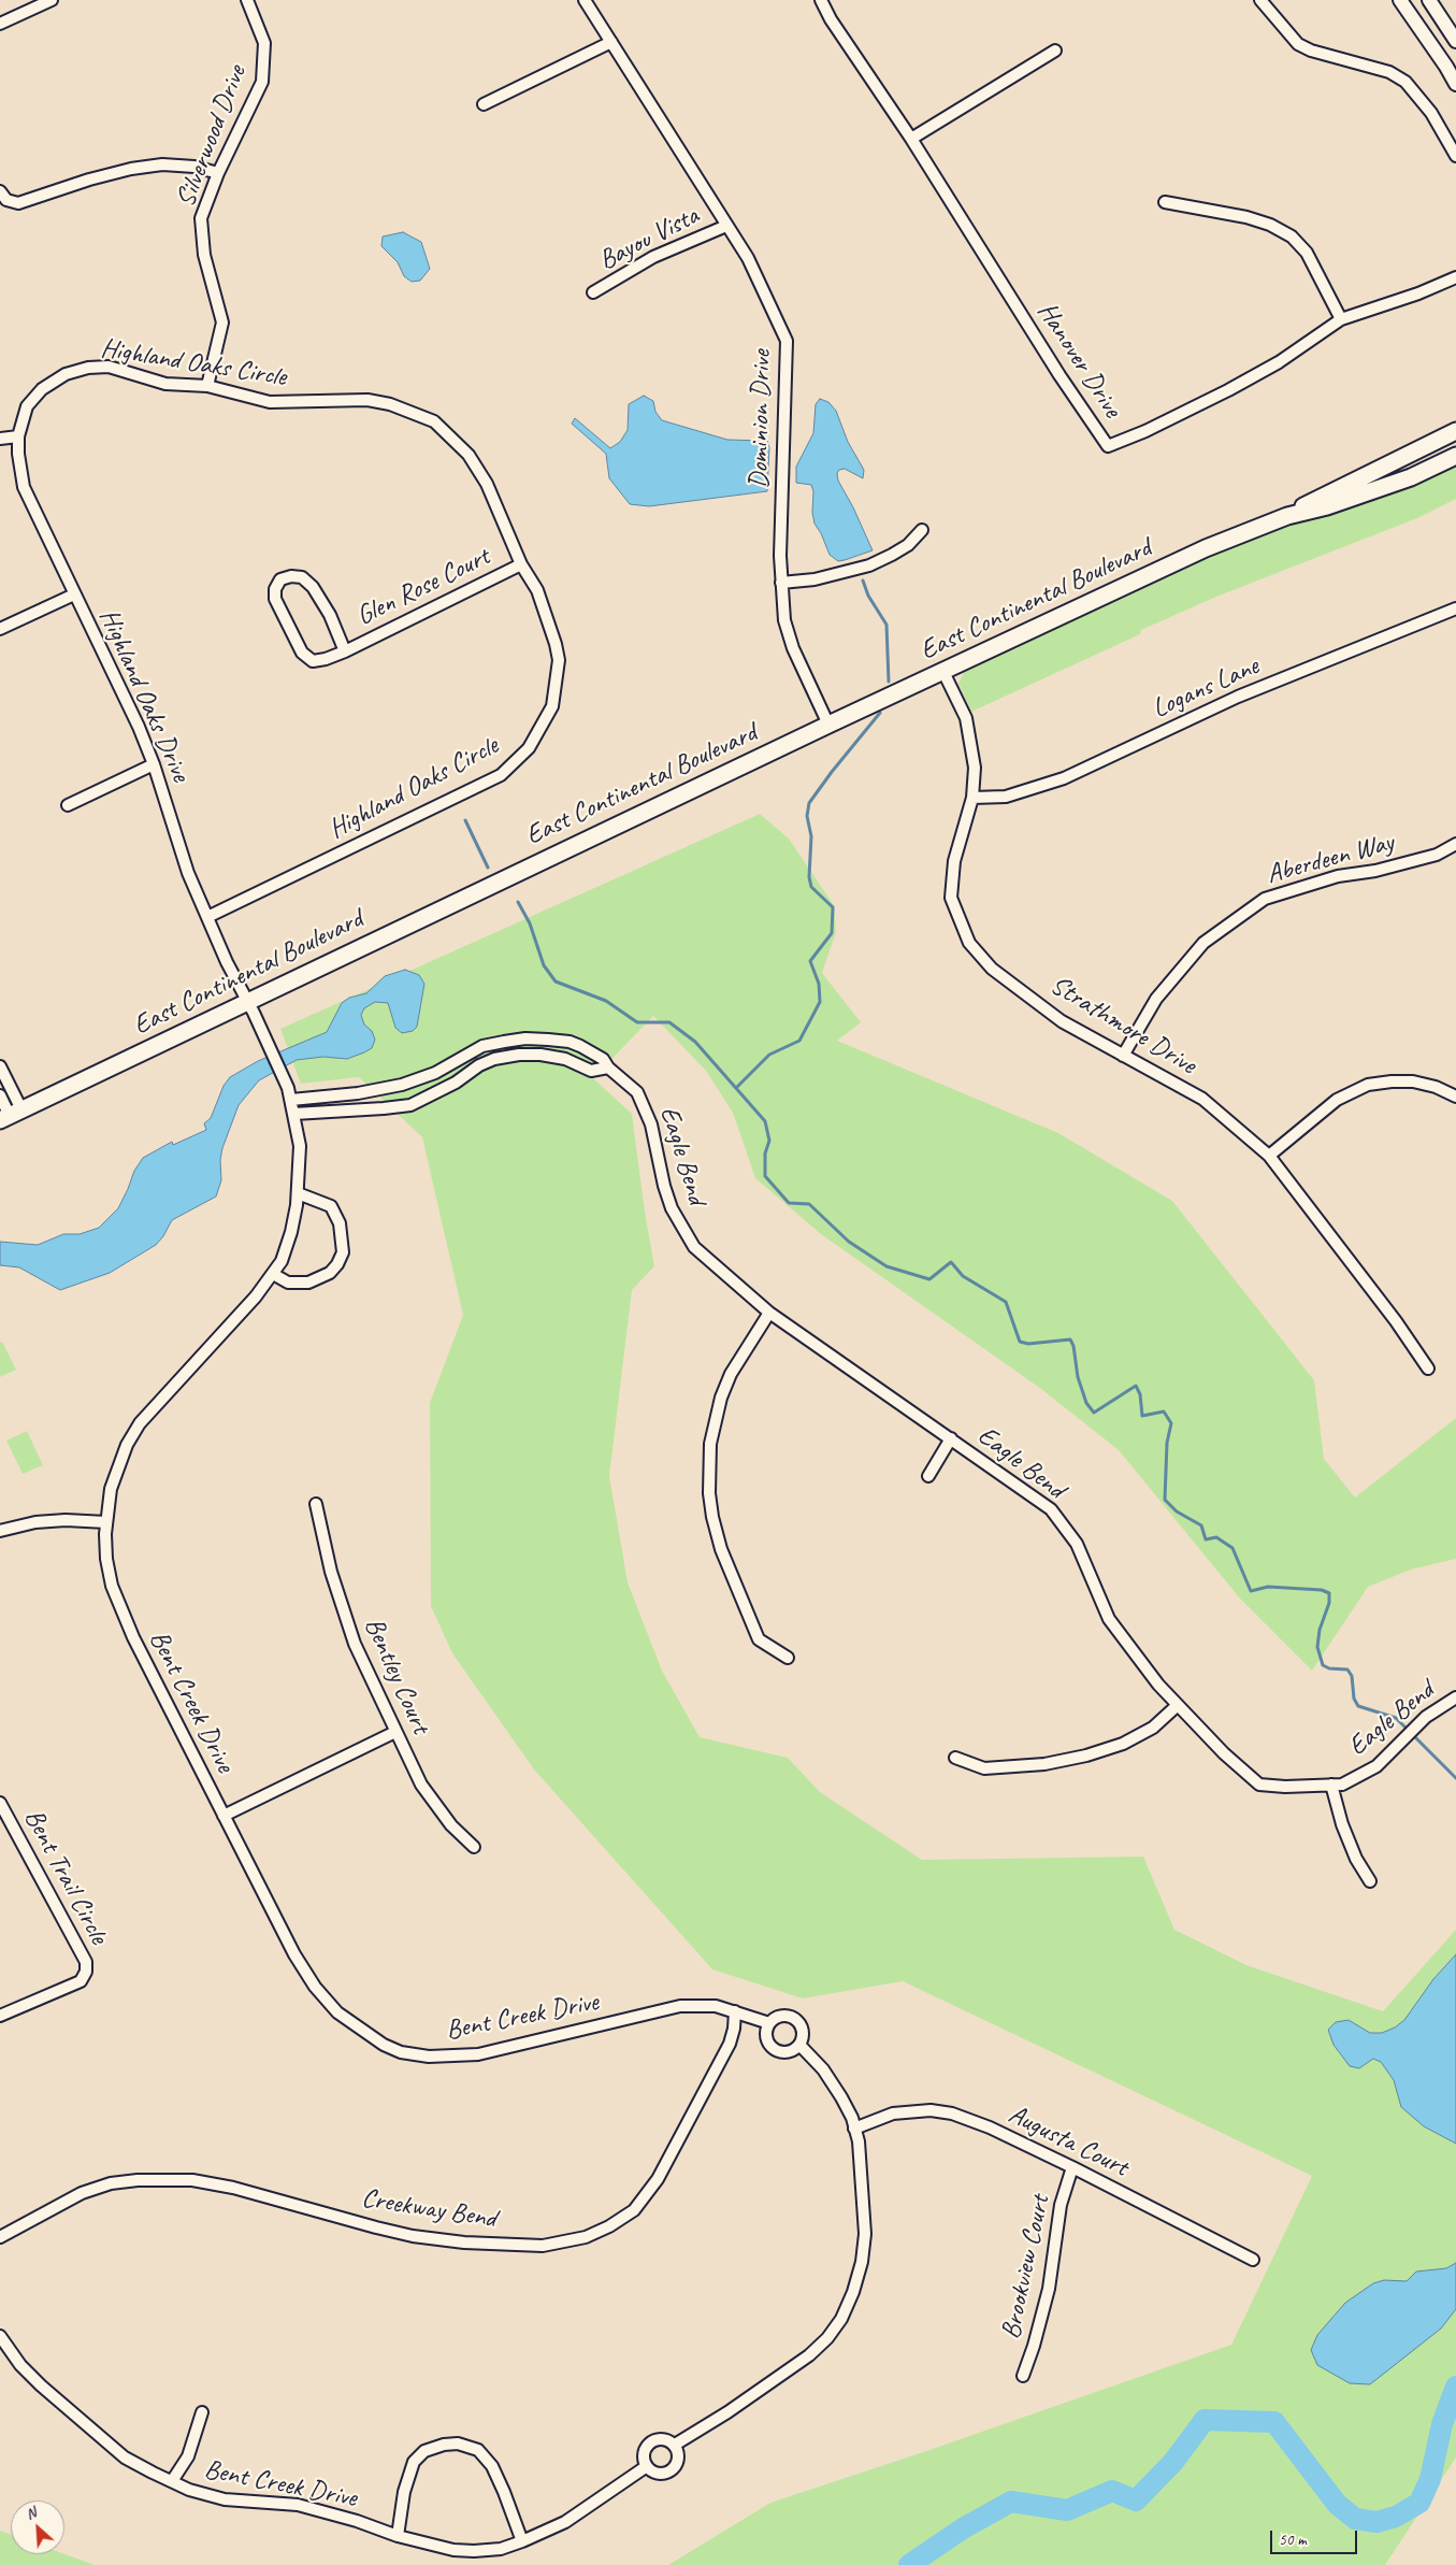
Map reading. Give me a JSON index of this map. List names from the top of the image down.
{
  "streets": {
    "main road": ["East Continental Boulevard"],
    "street": [
      "Silverwood Drive",
      "Bayou Vista",
      "Hanover Drive",
      "Highland Oaks Circle",
      "Dominion Drive",
      "Glen Rose Court",
      "Logans Lane",
      "Highland Oaks Drive",
      "Aberdeen Way",
      "Strathmore Drive",
      "Eagle Bend",
      "Bentley Court",
      "Bent Creek Drive",
      "Bent Trail Circle",
      "Augusta Court",
      "Creekway Bend",
      "Brookview Court"
    ]
  },
  "crossings": [
    ["Silverwood Drive", "Highland Oaks Circle"],
    ["Bayou Vista", "Dominion Drive"],
    ["Highland Oaks Circle", "Glen Rose Court"],
    ["Highland Oaks Circle", "Highland Oaks Drive"],
    ["Dominion Drive", "East Continental Boulevard"],
    ["East Continental Boulevard", "Highland Oaks Drive"],
    ["East Continental Boulevard", "Strathmore Drive"],
    ["East Continental Boulevard", "Bent Creek Drive"],
    ["Logans Lane", "Strathmore Drive"],
    ["Highland Oaks Drive", "Bent Creek Drive"],
    ["Aberdeen Way", "Strathmore Drive"],
    ["Eagle Bend", "Bent Creek Drive"],
    ["Bent Creek Drive", "Creekway Bend"],
    ["Augusta Court", "Brookview Court"]
  ],
  "scale_bar": "50 m",
  "north": "top left"
}
